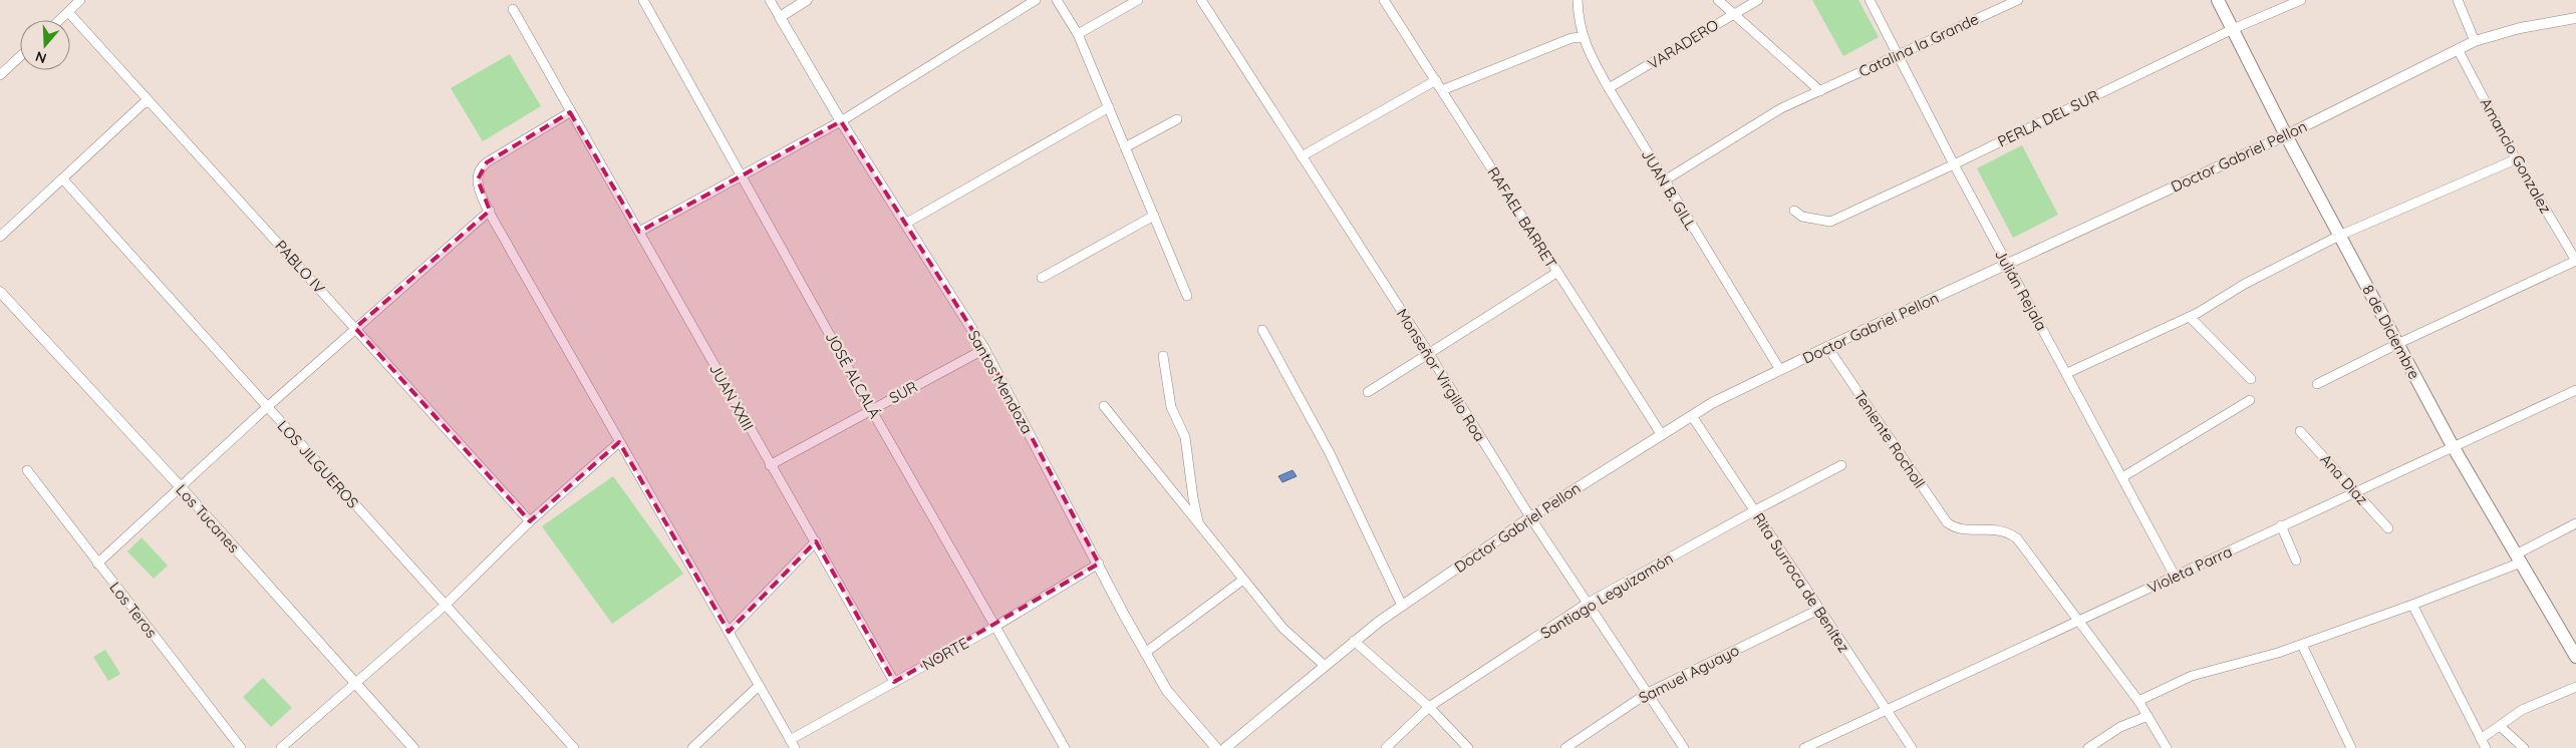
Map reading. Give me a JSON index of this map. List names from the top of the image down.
{
  "streets": {
    "main road": ["8 de Diciembre"],
    "street": [
      "VARADERO",
      "Catalina la Grande",
      "PERLA DEL SUR",
      "Amancio Gonzalez",
      "Doctor Gabriel Pellon",
      "JUAN B. GILL",
      "RAFAEL BARRET",
      "PABLO IV",
      "Julián Rejala",
      "JOSÉ ALCALÁ",
      "Monseñor Virgilio Roa",
      "Santos Mendoza",
      "SUR",
      "JUAN XXIII",
      "Teniente Rocholl",
      "LOS JILGUEROS",
      "Ana Diaz",
      "Los Tucanes",
      "Violeta Parra",
      "Rita Surroca de Benítez",
      "Santiago Leguizamón",
      "Los Teros",
      "NORTE",
      "Samuel Aguayo"
    ]
  },
  "crossings": [
    ["VARADERO", "JUAN B. GILL"],
    ["Catalina la Grande", "JUAN B. GILL"],
    ["Catalina la Grande", "Julián Rejala"],
    ["PERLA DEL SUR", "Julián Rejala"],
    ["PERLA DEL SUR", "8 de Diciembre"],
    ["Amancio Gonzalez", "Doctor Gabriel Pellon"],
    ["Doctor Gabriel Pellon", "JUAN B. GILL"],
    ["Doctor Gabriel Pellon", "RAFAEL BARRET"],
    ["Doctor Gabriel Pellon", "Julián Rejala"],
    ["Doctor Gabriel Pellon", "8 de Diciembre"],
    ["Doctor Gabriel Pellon", "Monseñor Virgilio Roa"],
    ["Doctor Gabriel Pellon", "Teniente Rocholl"],
    ["Doctor Gabriel Pellon", "Rita Surroca de Benítez"],
    ["Julián Rejala", "Violeta Parra"],
    ["8 de Diciembre", "Violeta Parra"],
    ["JOSÉ ALCALÁ", "SUR"],
    ["JOSÉ ALCALÁ", "NORTE"],
    ["Monseñor Virgilio Roa", "Santiago Leguizamón"],
    ["Monseñor Virgilio Roa", "Samuel Aguayo"],
    ["Santos Mendoza", "SUR"],
    ["Santos Mendoza", "NORTE"],
    ["SUR", "JUAN XXIII"],
    ["JUAN XXIII", "NORTE"],
    ["Teniente Rocholl", "Violeta Parra"],
    ["Ana Diaz", "Violeta Parra"],
    ["Violeta Parra", "Rita Surroca de Benítez"],
    ["Rita Surroca de Benítez", "Santiago Leguizamón"],
    ["Rita Surroca de Benítez", "Samuel Aguayo"]
  ],
  "north": "bottom"
}
